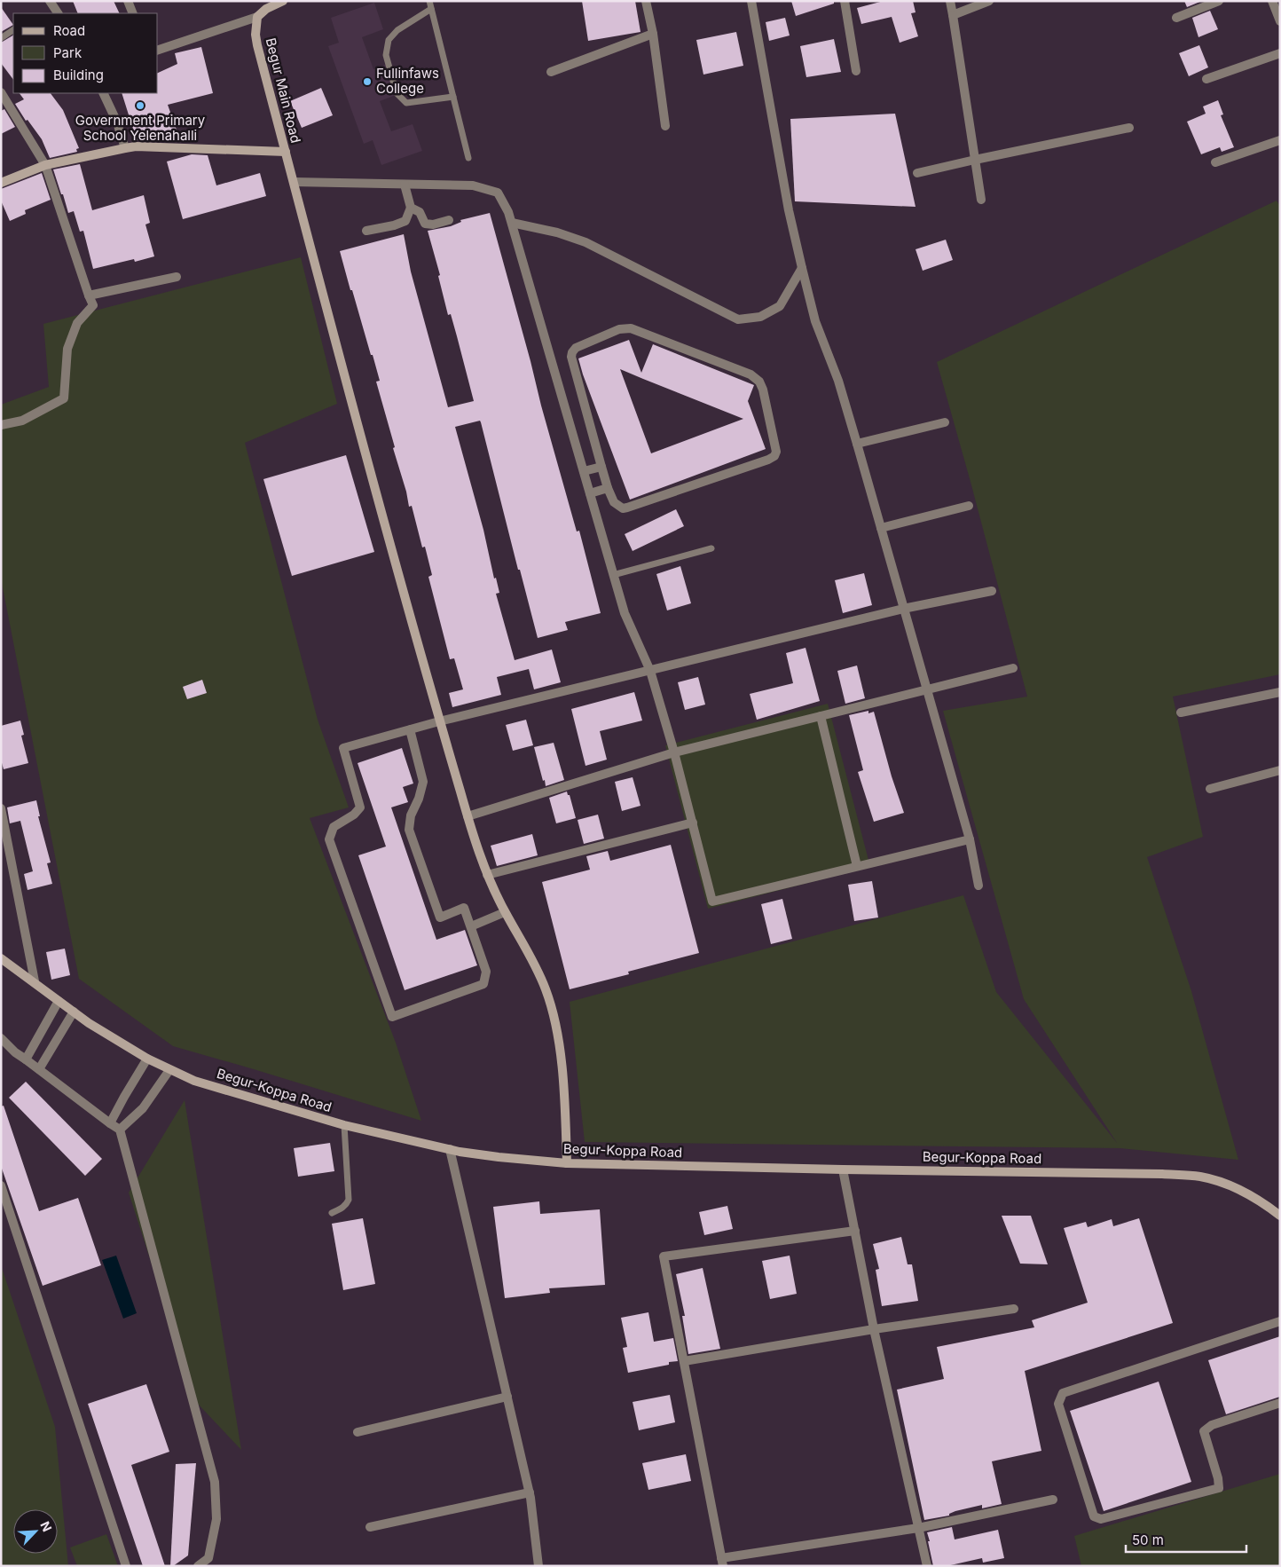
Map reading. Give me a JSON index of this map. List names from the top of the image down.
{
  "streets": {
    "street": ["Begur Main Road", "Begur-Koppa Road"]
  },
  "places": ["Fullinfaws College", "Government Primary School Yelenahalli"],
  "legend": ["Road", "Park", "Building"],
  "scale_bar": "50 m",
  "north": "top right"
}
